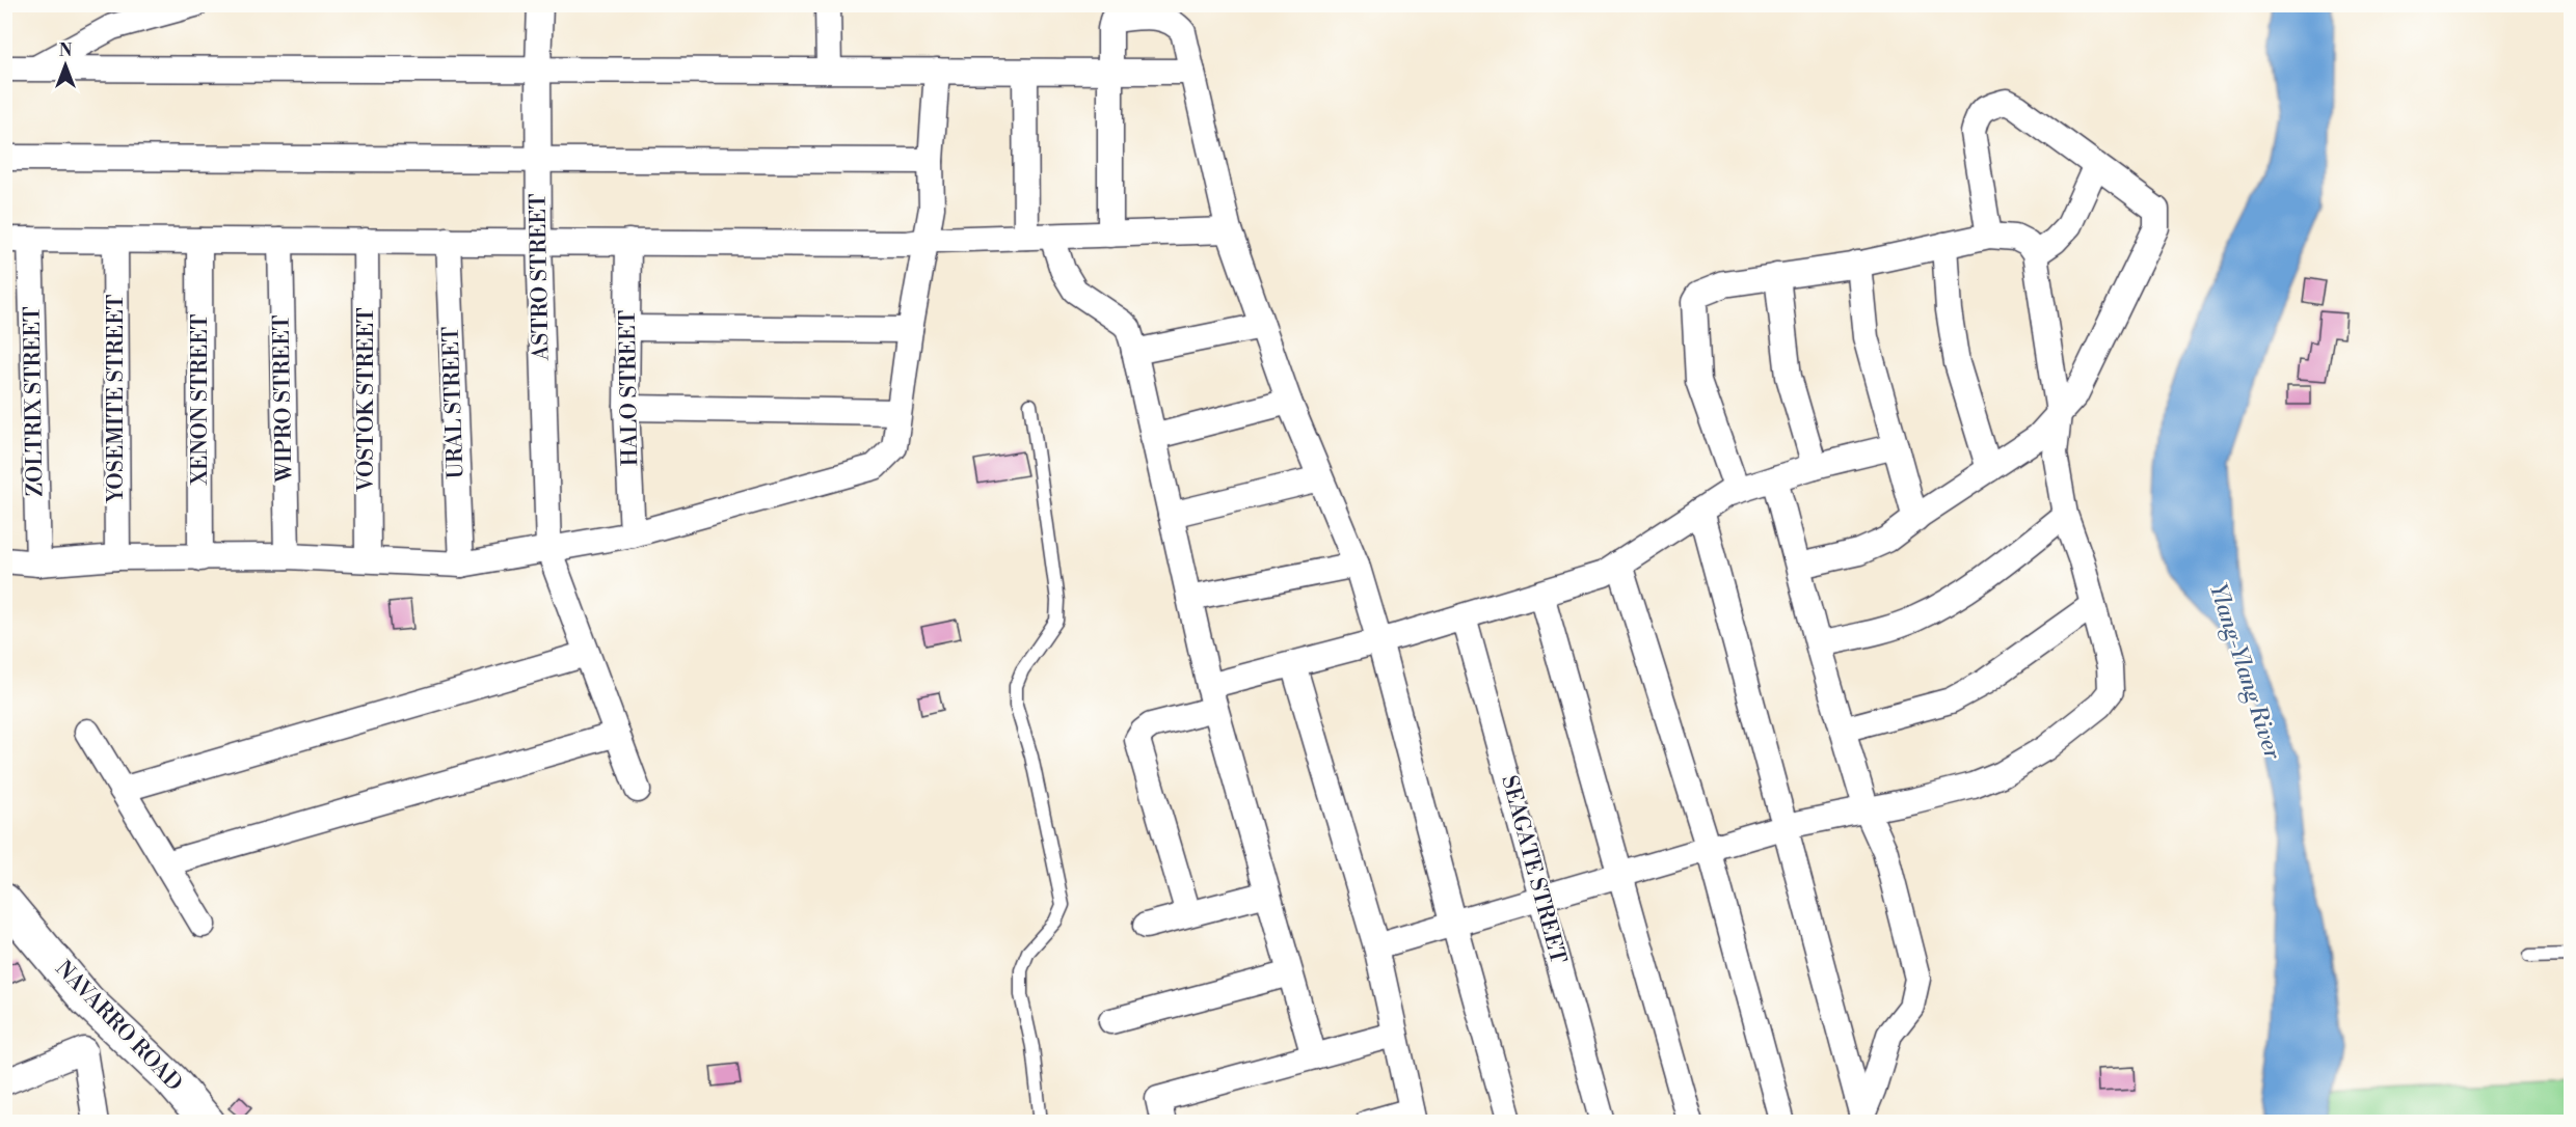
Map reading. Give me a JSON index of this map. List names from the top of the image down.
{
  "streets": {
    "street": [
      "ASTRO STREET",
      "HALO STREET",
      "YOSEMITE STREET",
      "WIPRO STREET",
      "XENON STREET",
      "VOSTOK STREET",
      "ZOLTRIX STREET",
      "URAL STREET",
      "SEAGATE STREET",
      "NAVARRO ROAD"
    ]
  },
  "water": ["Ylang-Ylang River"],
  "north": "top"
}
